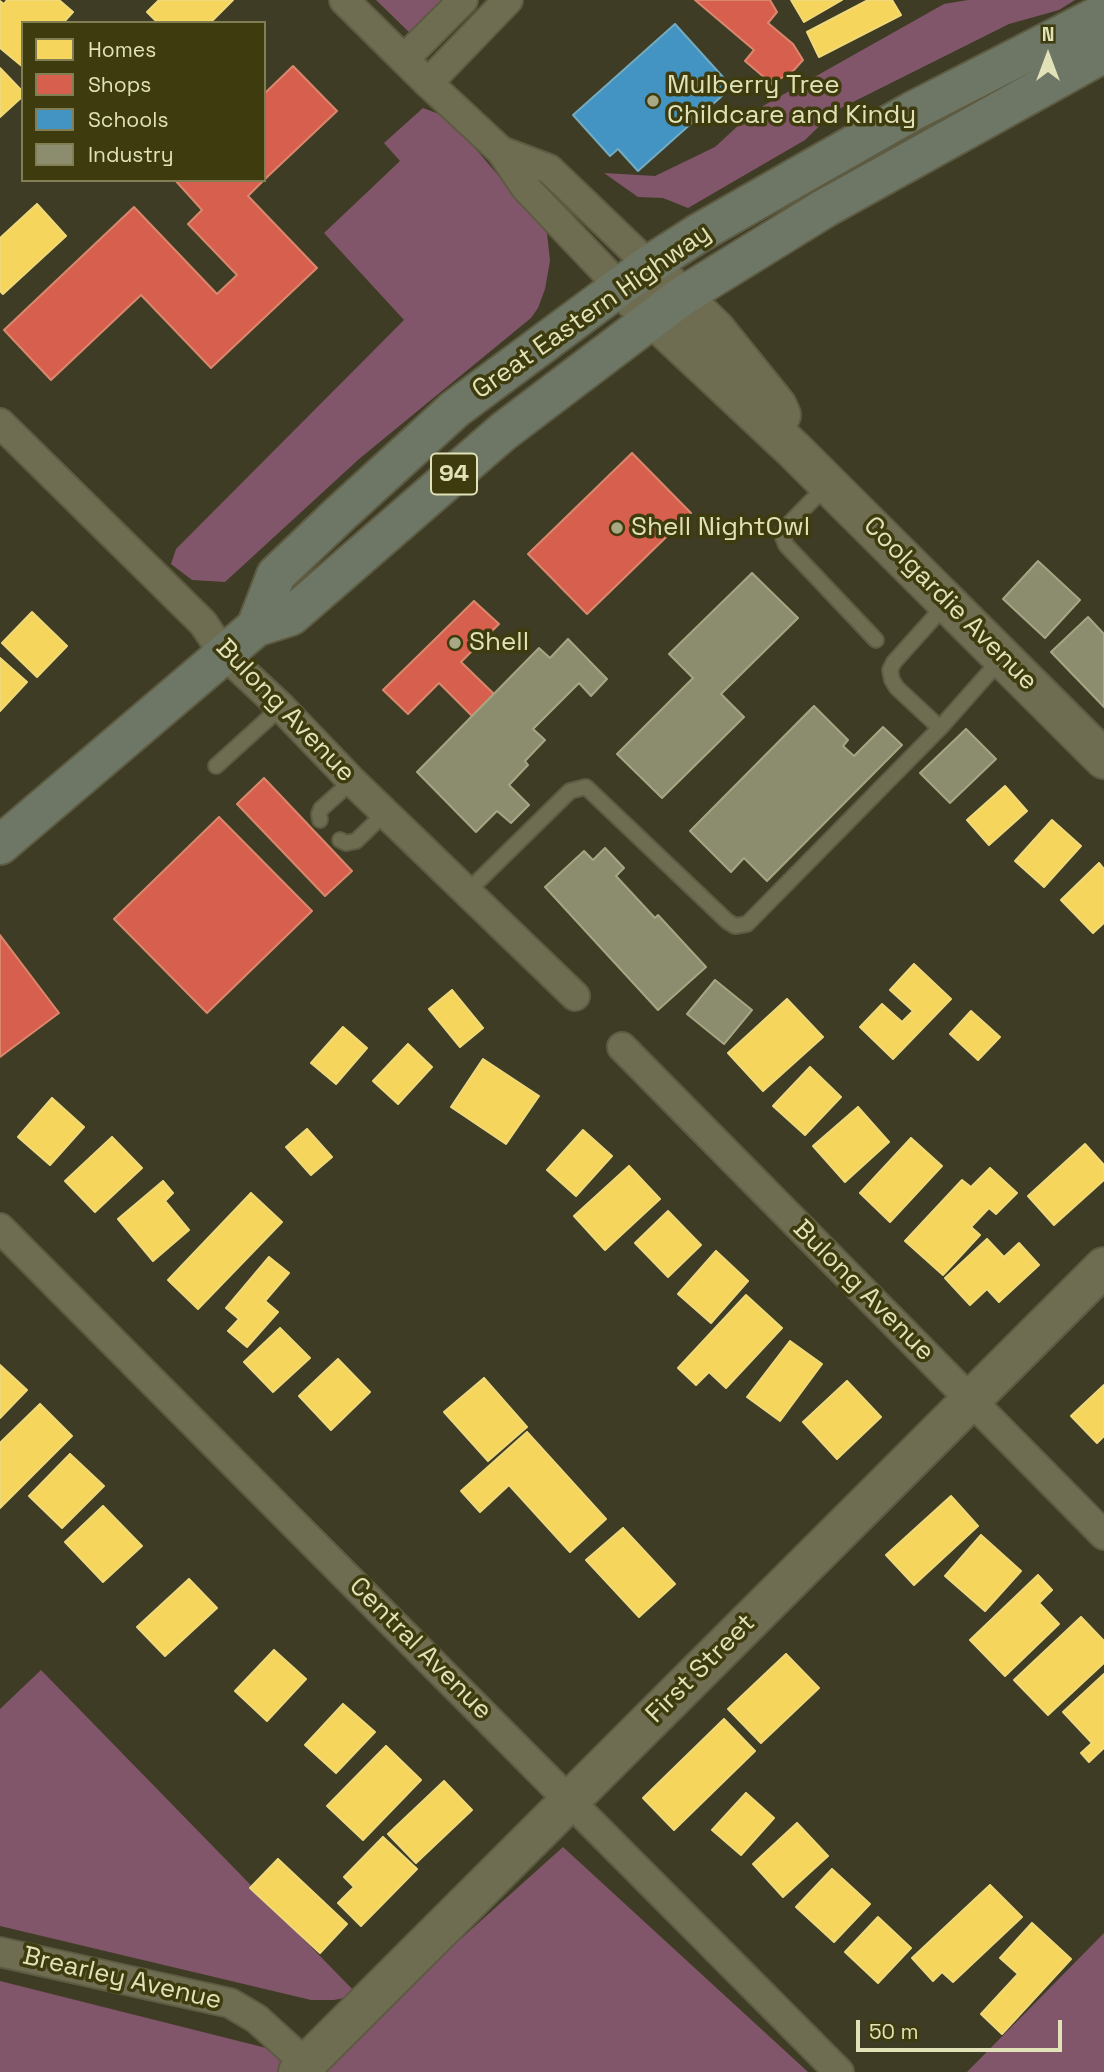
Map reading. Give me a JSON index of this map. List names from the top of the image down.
{
  "streets": {
    "highway": ["Great Eastern Highway", "94"],
    "street": [
      "Coolgardie Avenue",
      "Bulong Avenue",
      "Central Avenue",
      "First Street",
      "Brearley Avenue"
    ]
  },
  "crossings": [
    ["Great Eastern Highway", "Coolgardie Avenue"],
    ["Great Eastern Highway", "Bulong Avenue"],
    ["Bulong Avenue", "First Street"],
    ["Central Avenue", "First Street"],
    ["First Street", "Brearley Avenue"]
  ],
  "places": ["Mulberry Tree Childcare and Kindy", "Shell NightOwl", "Shell"],
  "legend": [
    "Homes",
    "Shops",
    "Schools",
    "Industry"
  ],
  "scale_bar": "50 m",
  "north": "top"
}
